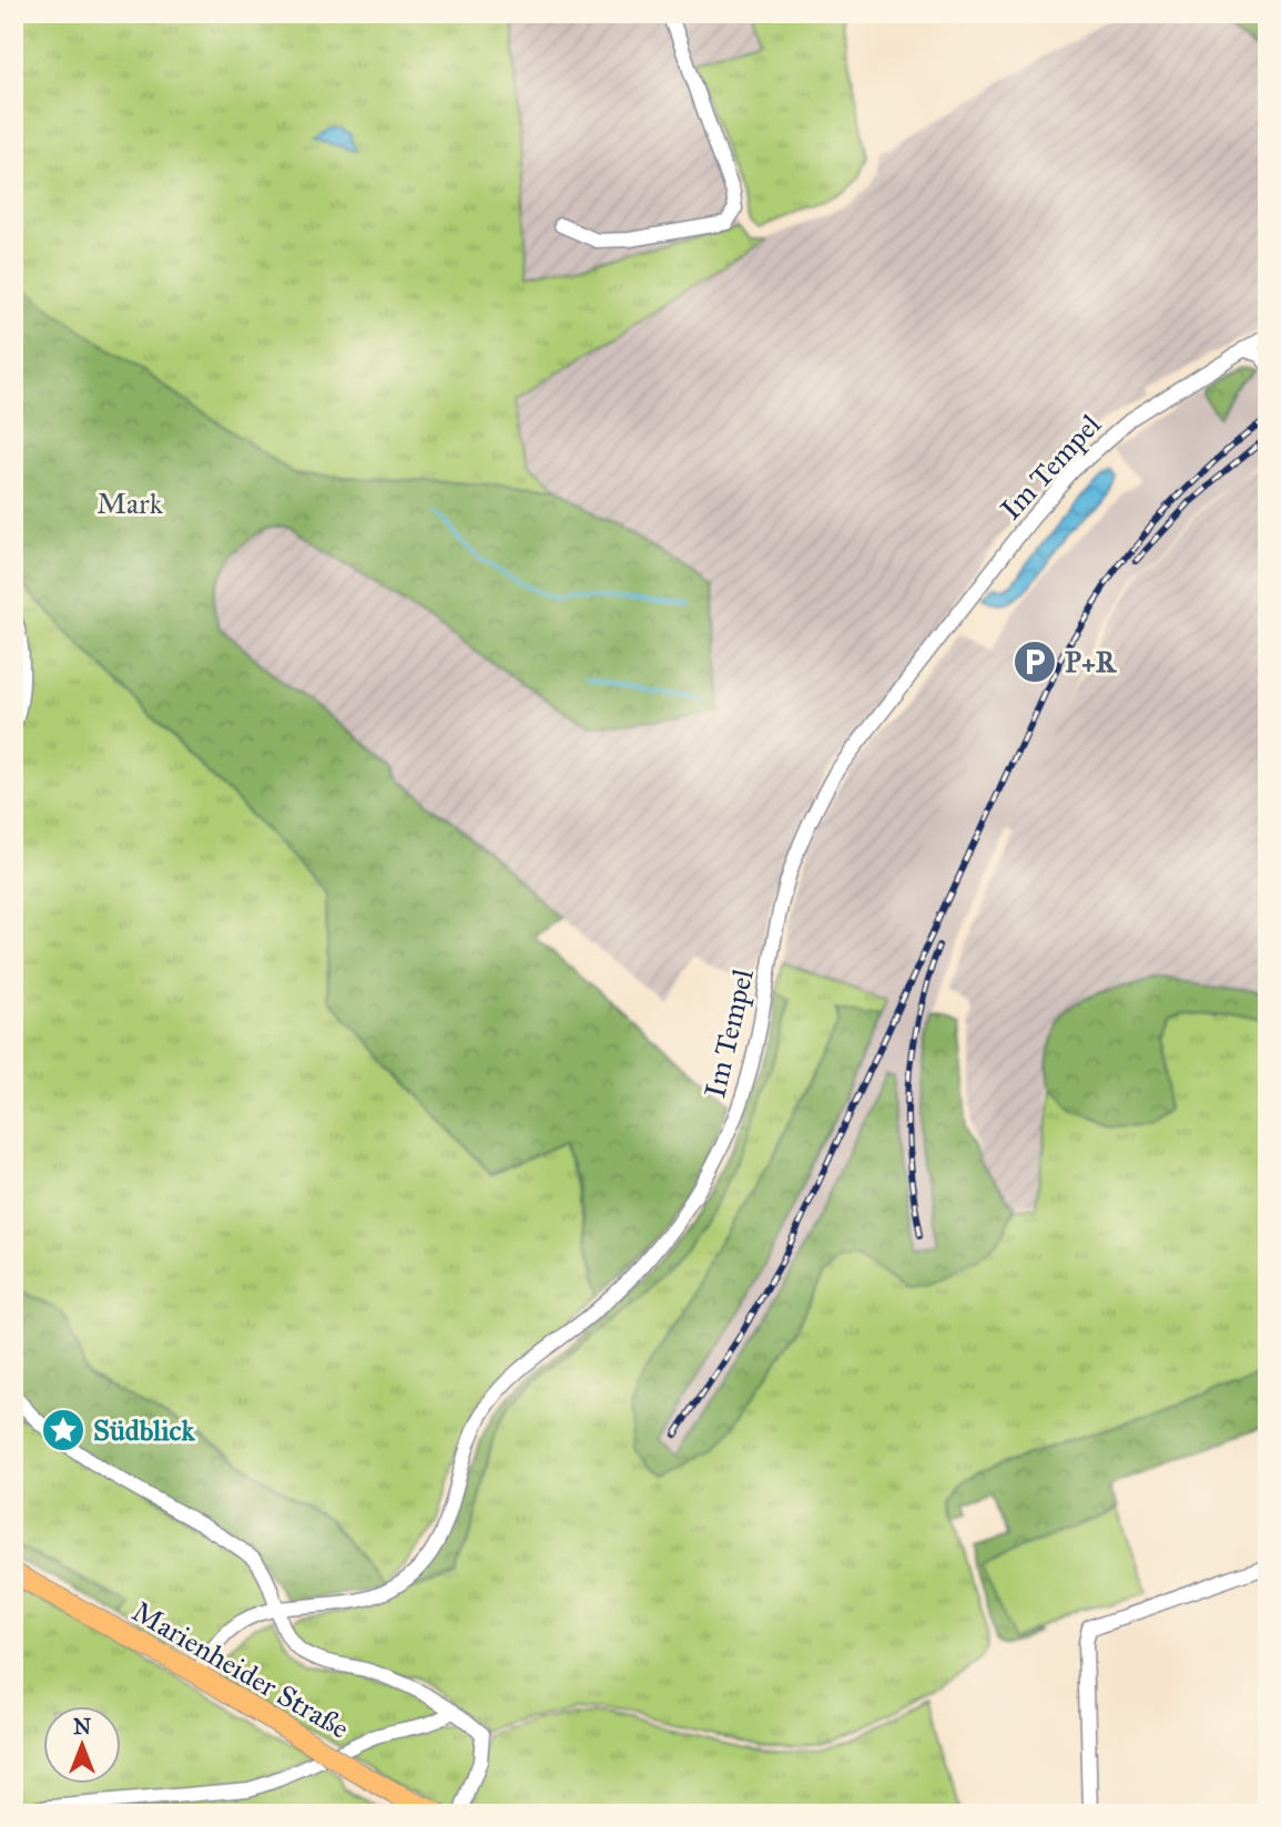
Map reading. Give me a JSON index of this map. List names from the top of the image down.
{
  "streets": {
    "main road": ["Marienheider Straße"],
    "street": ["Im Tempel"]
  },
  "crossings": [
    ["Im Tempel", "Marienheider Straße"]
  ],
  "parks": ["Mark"],
  "places": {
    "parking": ["P+R"],
    "place": ["Südblick"]
  },
  "north": "top"
}
